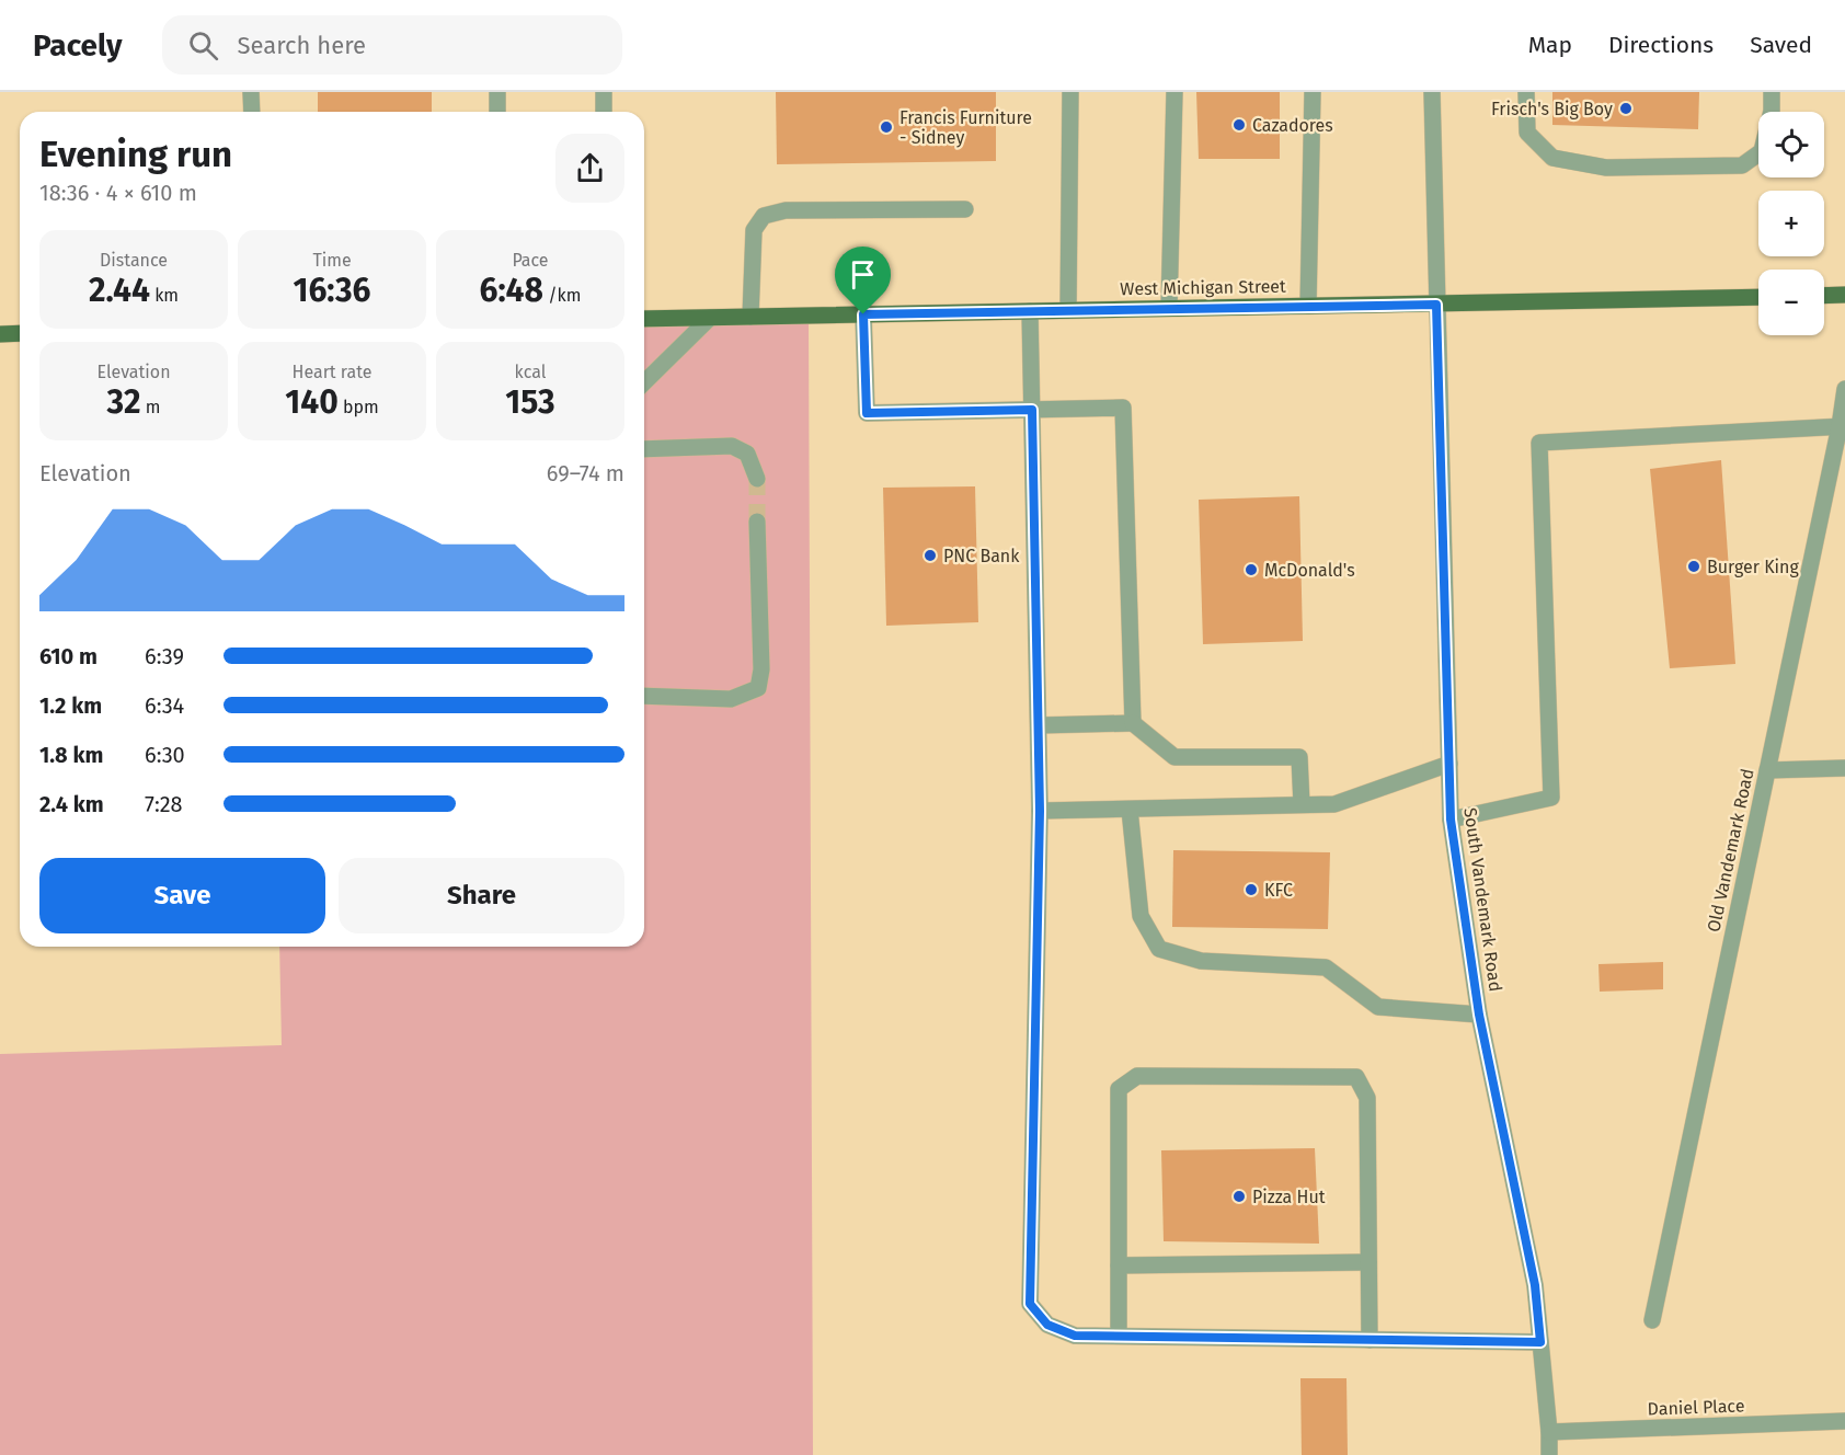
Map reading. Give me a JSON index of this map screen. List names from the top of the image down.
{
  "streets": {
    "main road": ["West Michigan Street"],
    "street": ["Old Vandemark Road", "South Vandemark Road", "Daniel Place"]
  },
  "crossings": [
    ["West Michigan Street", "South Vandemark Road"],
    ["South Vandemark Road", "Daniel Place"]
  ],
  "places": [
    "Frisch's Big Boy",
    "Cazadores",
    "Francis Furniture - Sidney",
    "PNC Bank",
    "Burger King",
    "McDonald's",
    "KFC",
    "Pizza Hut"
  ],
  "page": {
    "header": "Pacely",
    "search": "Search here",
    "nav": ["Map", "Directions", "Saved"],
    "map_buttons": ["+", "−"],
    "heading": ["Evening run", "18:36 · 4 × 610 m"],
    "stats": [
      ["Distance", "2.44 km"],
      ["Time", "16:36"],
      ["Pace", "6:48 /km"],
      ["Elevation", "32 m"],
      ["Heart rate", "140 bpm"],
      ["kcal", "153"]
    ],
    "chart": ["Elevation", "69–74 m"],
    "list": [
      {
        "name": "610 m",
        "note": "6:39"
      },
      {
        "name": "1.2 km",
        "note": "6:34"
      },
      {
        "name": "1.8 km",
        "note": "6:30"
      },
      {
        "name": "2.4 km",
        "note": "7:28"
      }
    ],
    "buttons": ["Save", "Share"]
  }
}
